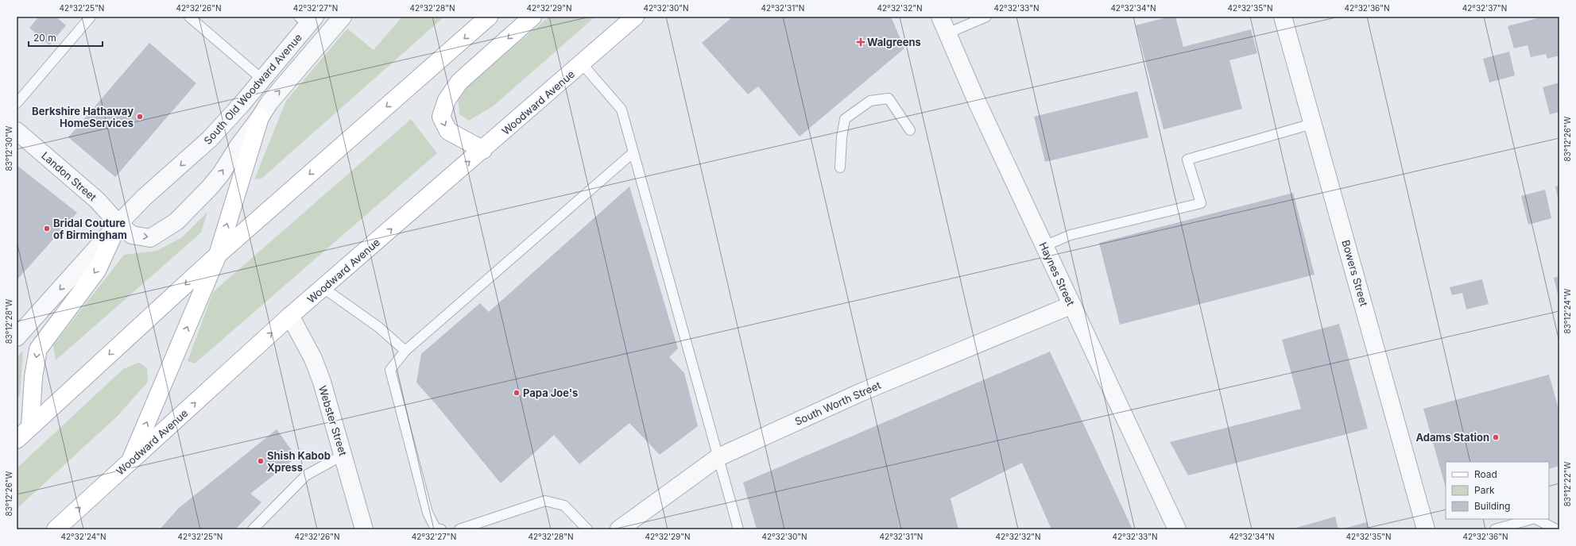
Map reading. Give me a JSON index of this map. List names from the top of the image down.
{
  "streets": {
    "main road": ["Woodward Avenue"],
    "street": [
      "South Old Woodward Avenue",
      "Landon Street",
      "Bowers Street",
      "Haynes Street",
      "South Worth Street",
      "Webster Street"
    ]
  },
  "crossings": [
    ["South Old Woodward Avenue", "Landon Street"],
    ["Woodward Avenue", "Webster Street"],
    ["Haynes Street", "South Worth Street"]
  ],
  "places": {
    "health": ["Walgreens"],
    "other": [
      "Berkshire Hathaway HomeServices",
      "Bridal Couture of Birmingham",
      "Papa Joe's",
      "Adams Station",
      "Shish Kabob Xpress"
    ]
  },
  "legend": ["Road", "Park", "Building"],
  "scale_bar": "20 m",
  "coordinates": [
    "42°32'25\"N",
    "42°32'26\"N",
    "42°32'27\"N",
    "42°32'28\"N",
    "42°32'29\"N",
    "42°32'30\"N",
    "42°32'31\"N",
    "42°32'32\"N",
    "42°32'33\"N",
    "42°32'34\"N",
    "42°32'35\"N",
    "42°32'36\"N",
    "42°32'37\"N",
    "83°12'26\"W",
    "83°12'30\"W",
    "83°12'24\"W",
    "83°12'28\"W",
    "83°12'22\"W",
    "42°32'24\"N"
  ]
}
